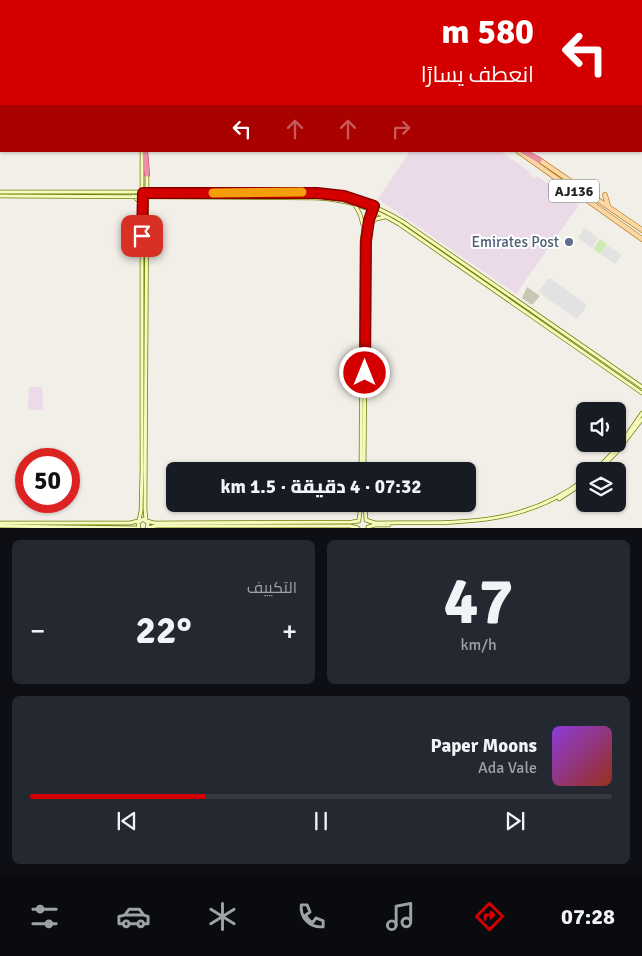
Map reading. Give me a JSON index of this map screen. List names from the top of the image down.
{
  "streets": {
    "main road": ["AJ136"]
  },
  "places": ["Emirates Post"],
  "page": {
    "turn": ["580 m", "انعطف يسارًا"],
    "limit": "50",
    "trip": "07:32 · 4 دقيقة · 1.5 km",
    "tile": [
      ["47", "km/h"],
      "التكييف"
    ],
    "heat": ["−", "22°", "+"],
    "song": ["Paper Moons", "Ada Vale"],
    "tabs": "07:28"
  }
}
